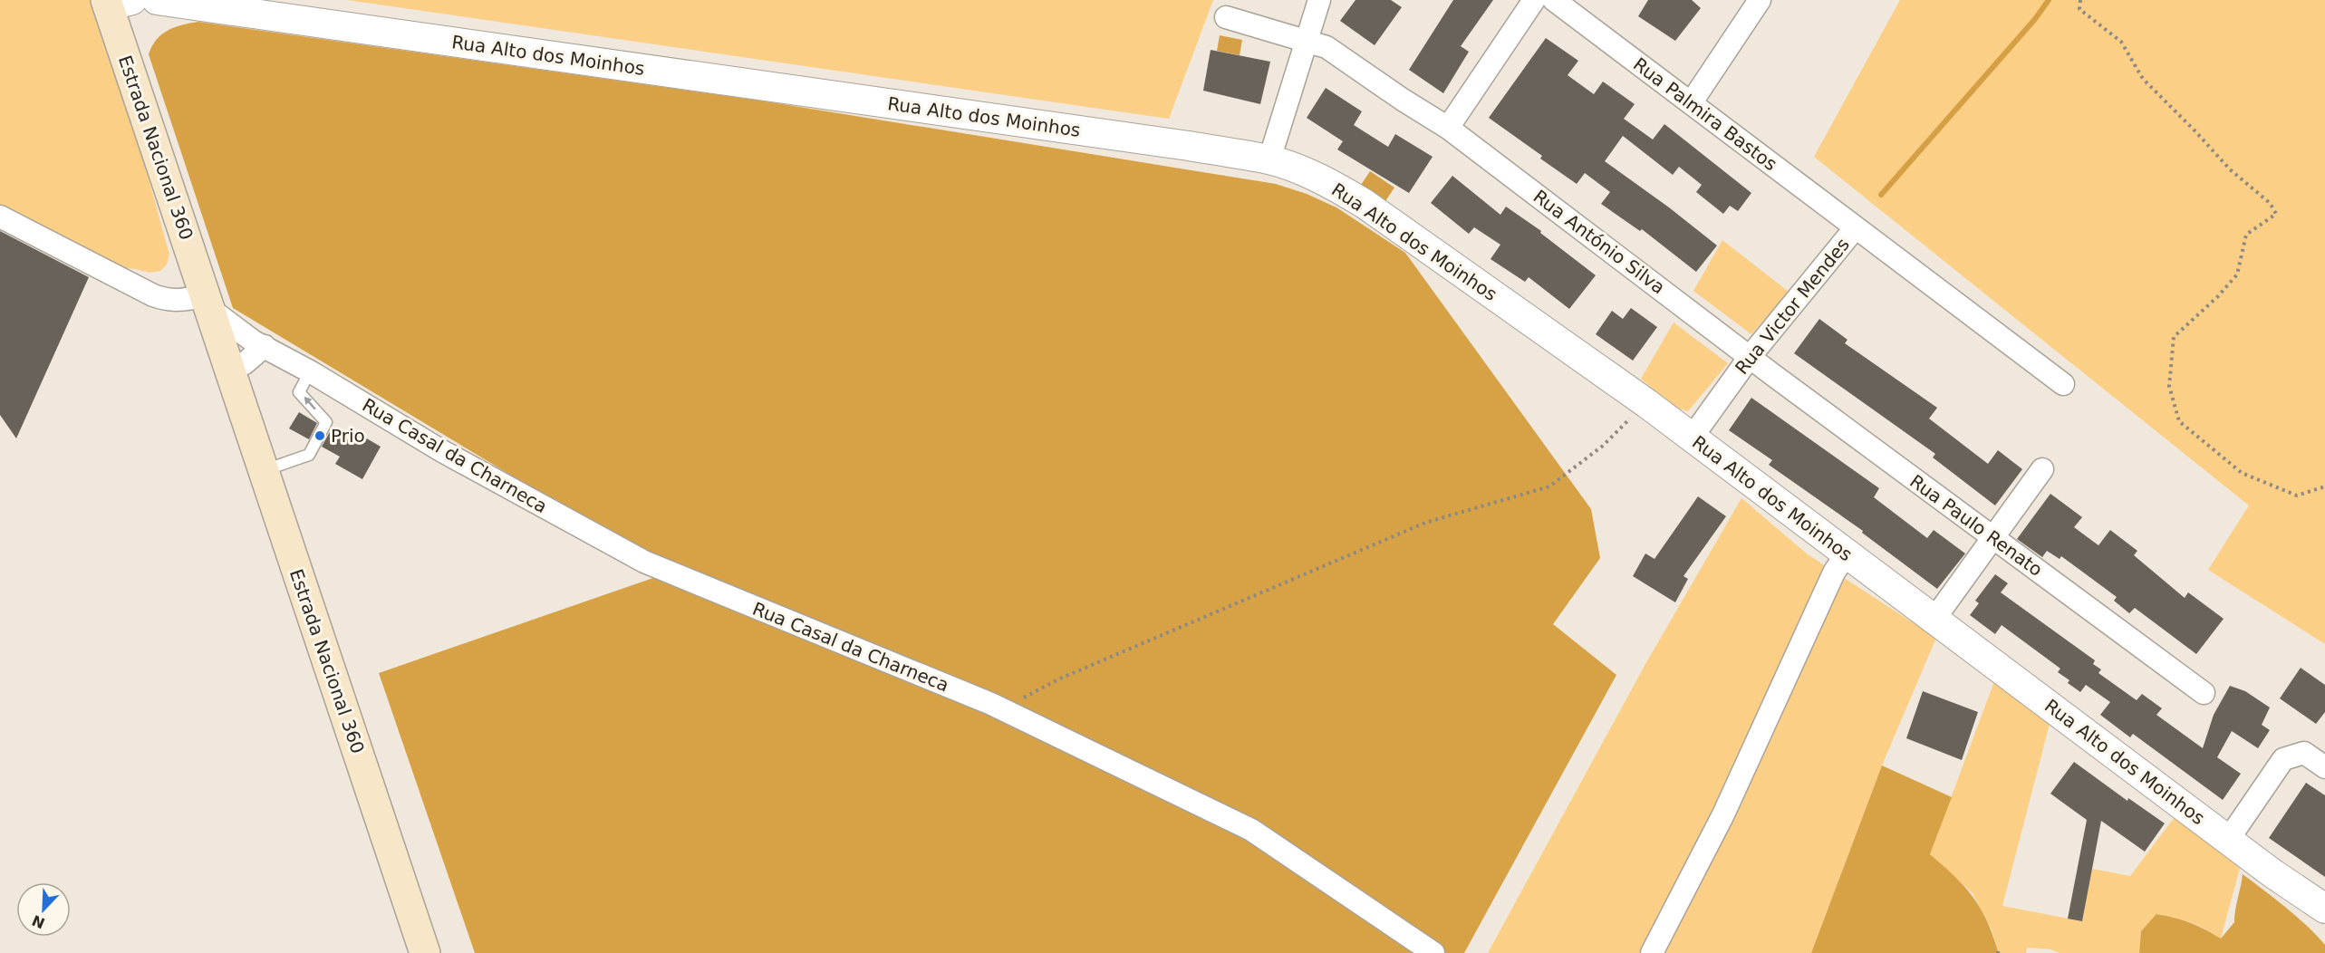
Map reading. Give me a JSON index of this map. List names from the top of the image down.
{
  "streets": {
    "main road": ["Estrada Nacional 360"],
    "street": [
      "Rua Alto dos Moinhos",
      "Rua Palmira Bastos",
      "Rua António Silva",
      "Rua Victor Mendes",
      "Rua Casal da Charneca",
      "Rua Paulo Renato"
    ]
  },
  "crossings": [
    ["Rua Alto dos Moinhos", "Rua Victor Mendes"],
    ["Rua Palmira Bastos", "Rua Victor Mendes"],
    ["Estrada Nacional 360", "Rua Casal da Charneca"],
    ["Rua António Silva", "Rua Victor Mendes"],
    ["Rua António Silva", "Rua Paulo Renato"],
    ["Rua Victor Mendes", "Rua Paulo Renato"]
  ],
  "places": ["Prio"],
  "north": "bottom left"
}
